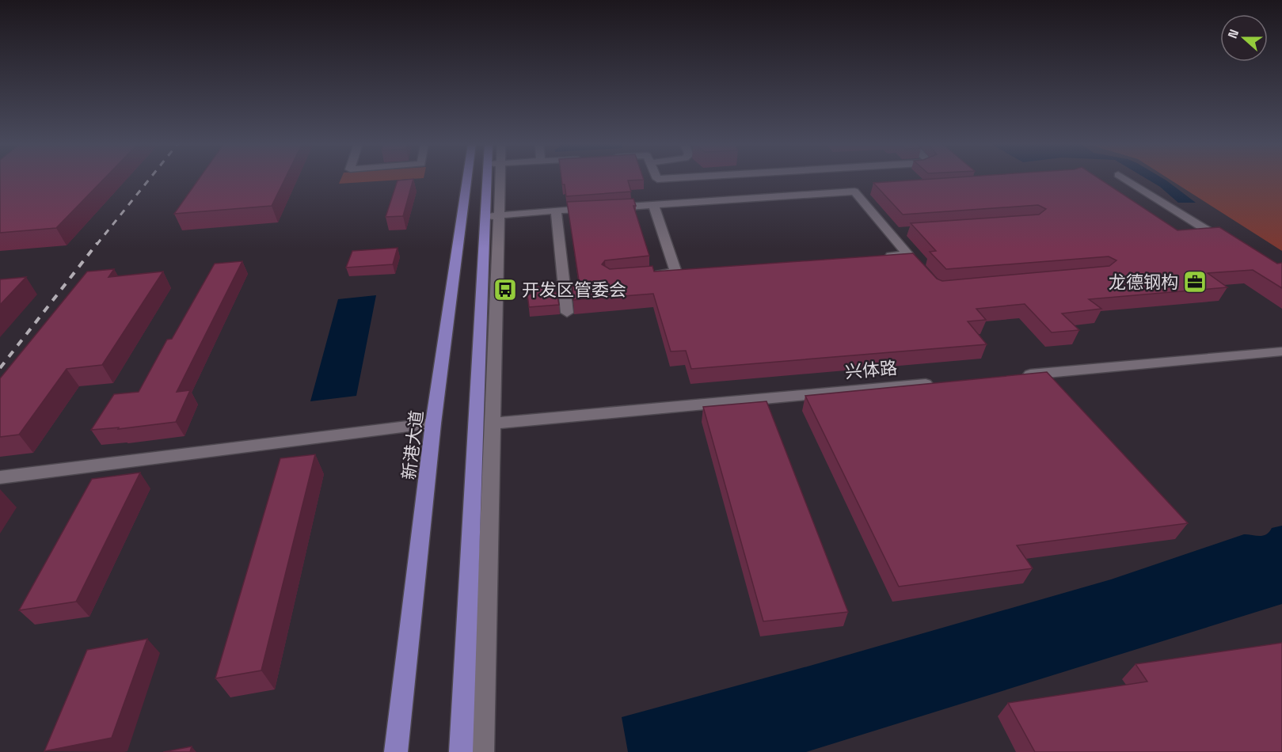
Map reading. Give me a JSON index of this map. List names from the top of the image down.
{
  "streets": {
    "main road": ["新港大道"],
    "street": ["兴体路"]
  },
  "places": {
    "office": ["龙德钢构"],
    "bus stop": ["开发区管委会"]
  },
  "north": "left"
}
